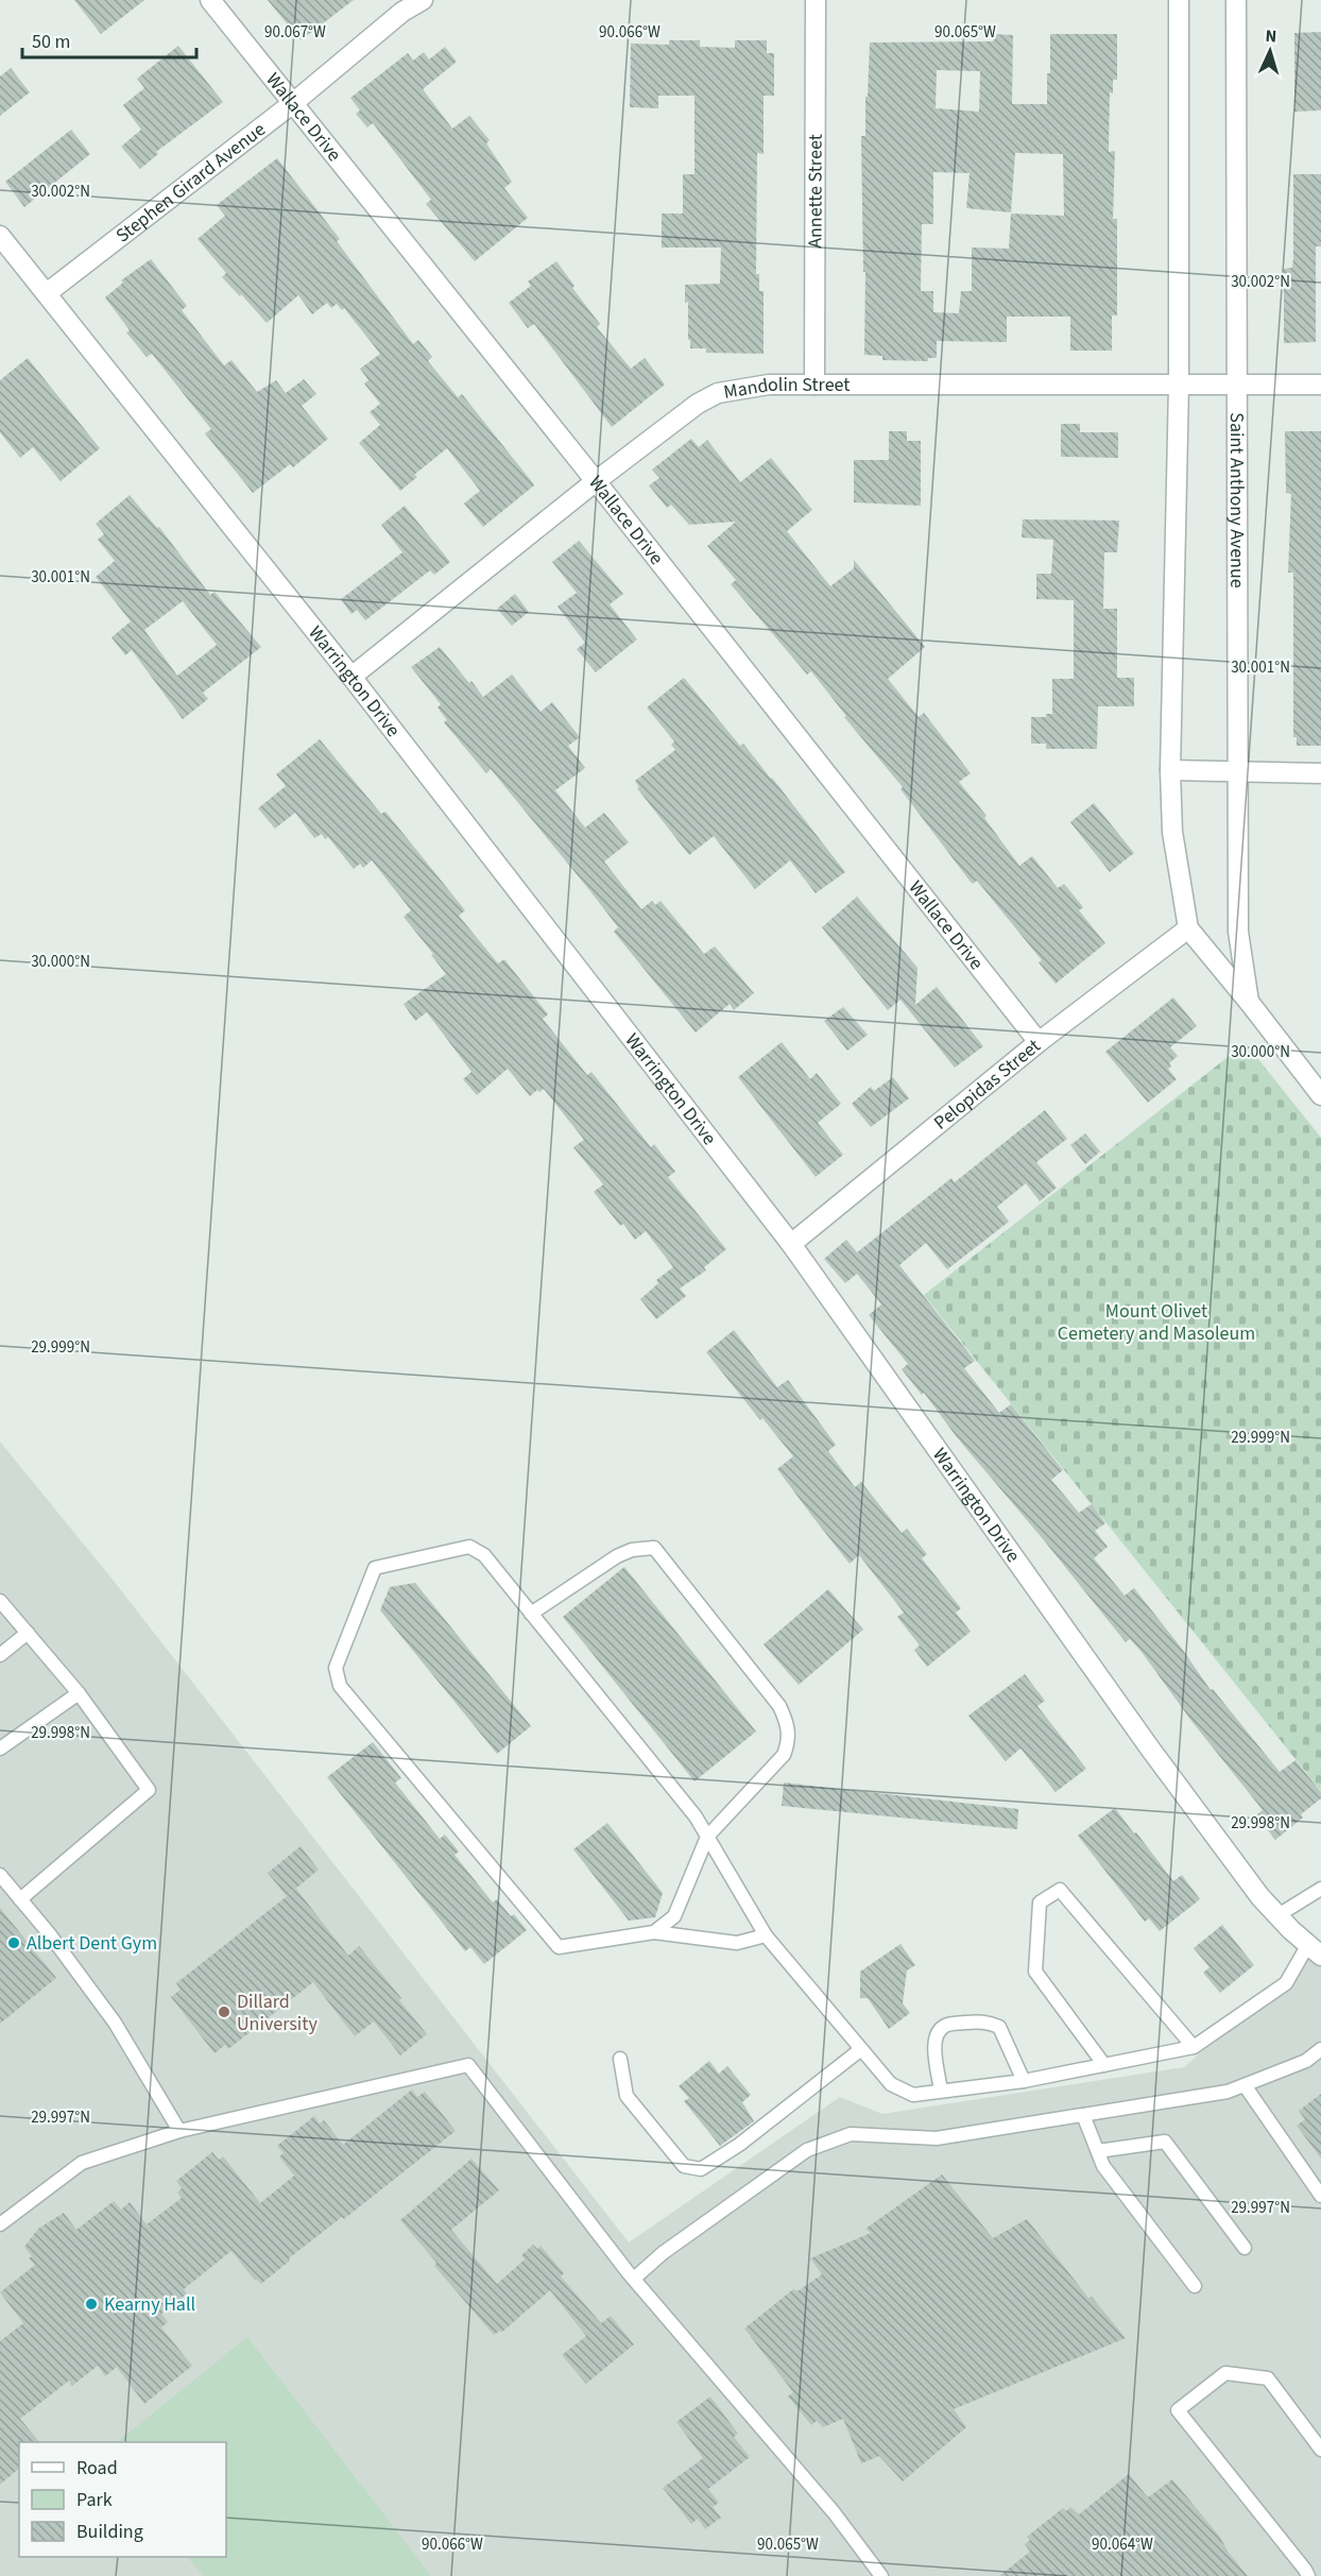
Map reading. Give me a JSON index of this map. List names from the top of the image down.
{
  "streets": {
    "street": [
      "Wallace Drive",
      "Stephen Girard Avenue",
      "Annette Street",
      "Mandolin Street",
      "Saint Anthony Avenue",
      "Warrington Drive",
      "Pelopidas Street"
    ]
  },
  "crossings": [
    ["Wallace Drive", "Stephen Girard Avenue"],
    ["Wallace Drive", "Mandolin Street"],
    ["Wallace Drive", "Pelopidas Street"],
    ["Stephen Girard Avenue", "Warrington Drive"],
    ["Annette Street", "Mandolin Street"],
    ["Mandolin Street", "Saint Anthony Avenue"],
    ["Mandolin Street", "Warrington Drive"],
    ["Warrington Drive", "Pelopidas Street"]
  ],
  "parks": ["Mount Olivet Cemetery and Masoleum"],
  "places": ["Albert Dent Gym", "Dillard University", "Kearny Hall"],
  "legend": ["Road", "Park", "Building"],
  "scale_bar": "50 m",
  "north": "top",
  "coordinates": [
    "90.067°W",
    "90.066°W",
    "90.065°W",
    "30.002°N",
    "30.001°N",
    "30.000°N",
    "29.999°N",
    "29.998°N",
    "29.997°N",
    "90.064°W"
  ]
}
